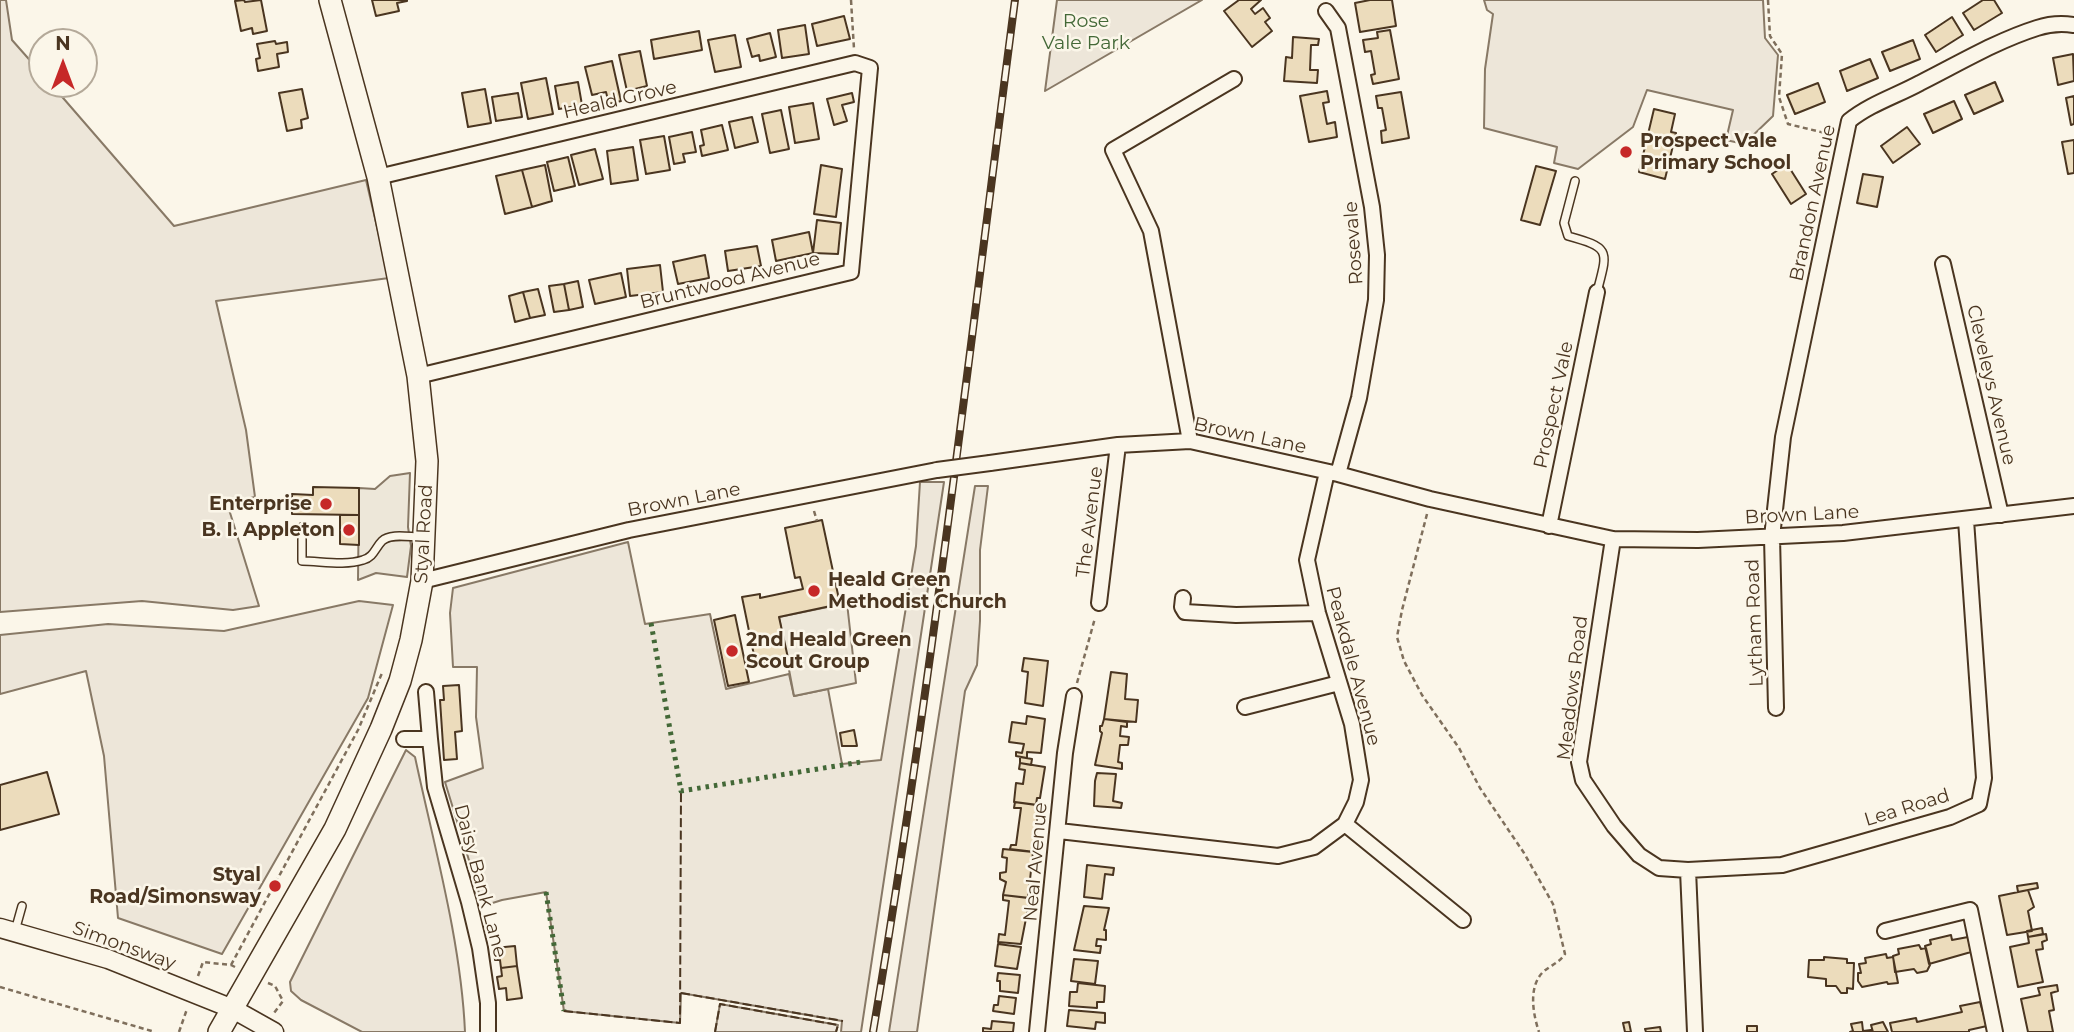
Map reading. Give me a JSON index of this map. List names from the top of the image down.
{
  "streets": {
    "main road": ["Styal Road"],
    "street": [
      "Heald Grove",
      "Brandon Avenue",
      "Rosevale",
      "Bruntwood Avenue",
      "Cleveleys Avenue",
      "Prospect Vale",
      "Brown Lane",
      "The Avenue",
      "Lytham Road",
      "Peakdale Avenue",
      "Meadows Road",
      "Lea Road",
      "Neal Avenue",
      "Daisy Bank Lane",
      "Simonsway"
    ]
  },
  "crossings": [
    ["Heald Grove", "Bruntwood Avenue"],
    ["Heald Grove", "Styal Road"],
    ["Brandon Avenue", "Brown Lane"],
    ["Brandon Avenue", "Lytham Road"],
    ["Rosevale", "Brown Lane"],
    ["Rosevale", "Peakdale Avenue"],
    ["Bruntwood Avenue", "Styal Road"],
    ["Cleveleys Avenue", "Brown Lane"],
    ["Prospect Vale", "Brown Lane"],
    ["Brown Lane", "The Avenue"],
    ["Brown Lane", "Styal Road"],
    ["Brown Lane", "Lytham Road"],
    ["Brown Lane", "Peakdale Avenue"],
    ["Brown Lane", "Meadows Road"],
    ["Brown Lane", "Lea Road"],
    ["Styal Road", "Simonsway"],
    ["Meadows Road", "Lea Road"]
  ],
  "parks": ["Rose Vale Park"],
  "places": [
    "Prospect Vale Primary School",
    "Enterprise",
    "B. I. Appleton",
    "Heald Green Methodist Church",
    "2nd Heald Green Scout Group",
    "Styal Road/Simonsway"
  ],
  "north": "top"
}
